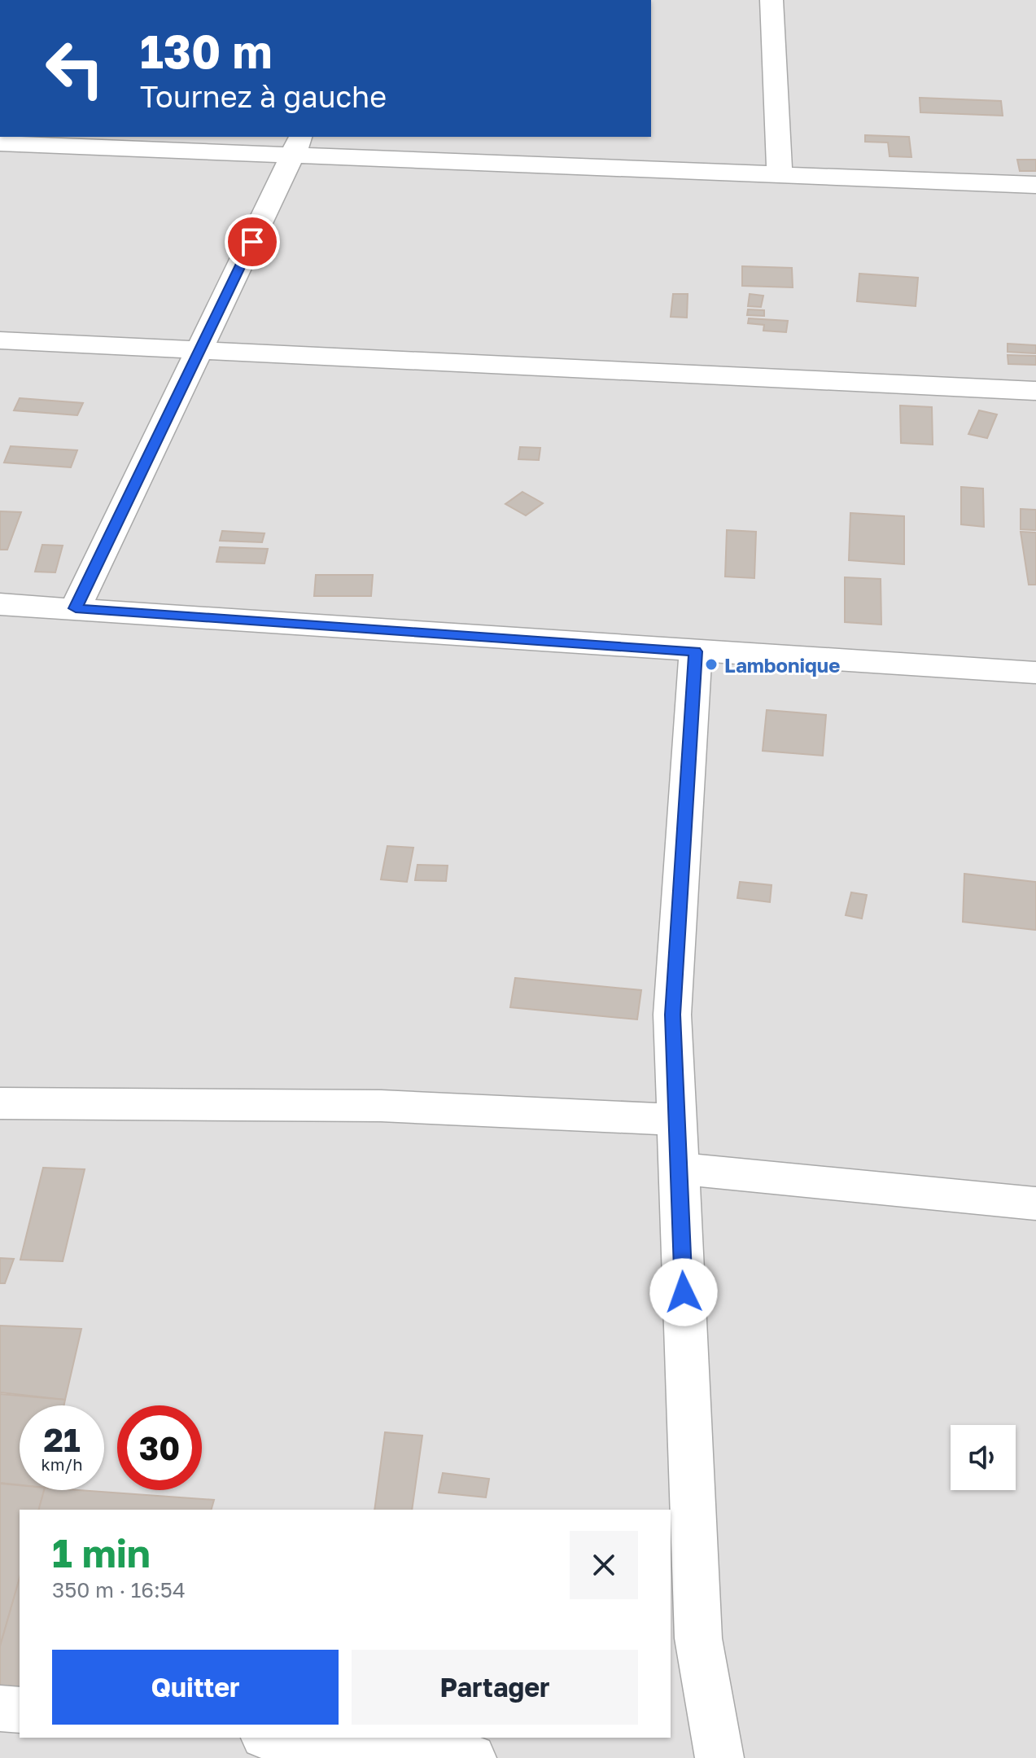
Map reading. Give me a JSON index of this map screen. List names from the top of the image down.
{
  "places": ["Lambonique"],
  "page": {
    "turn": ["130 m", "Tournez à gauche"],
    "speed": "21 km/h",
    "limit": "30",
    "heading": ["1 min", "350 m · 16:54"],
    "buttons": ["Quitter", "Partager"]
  }
}
